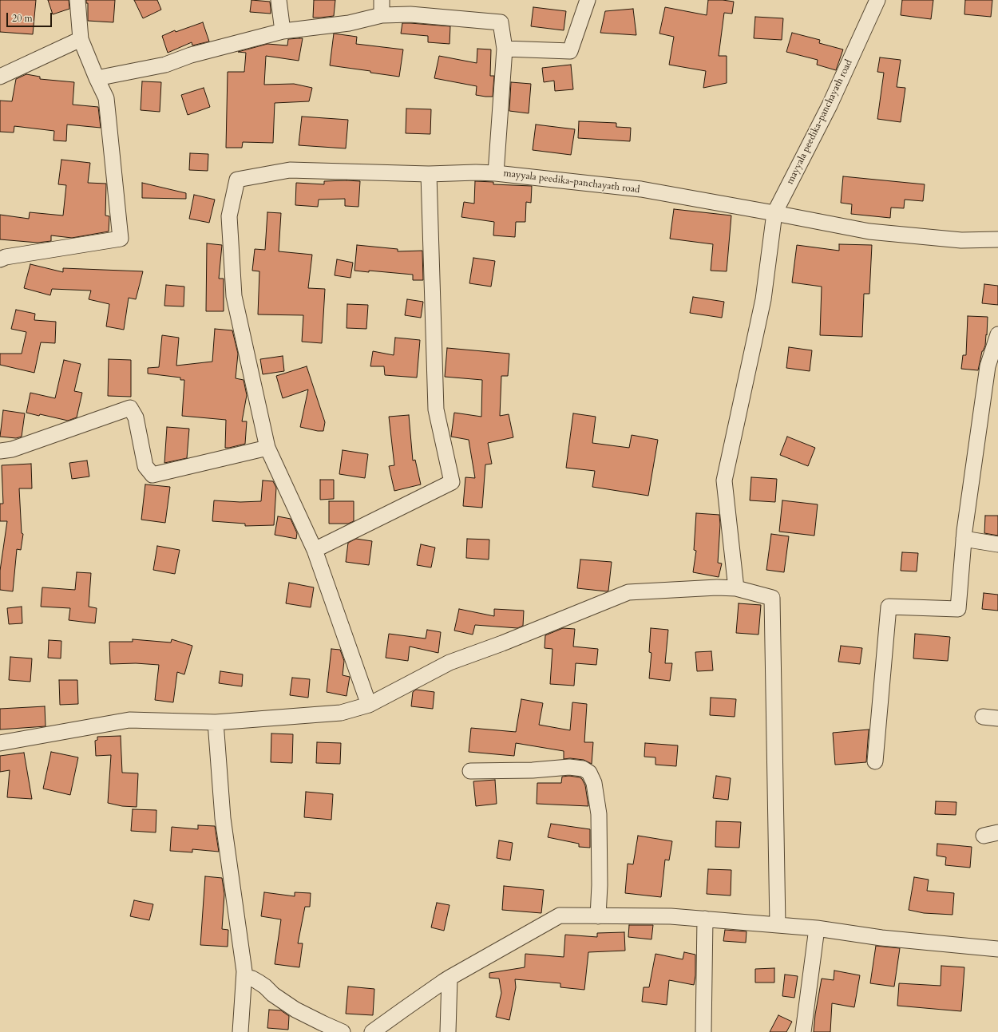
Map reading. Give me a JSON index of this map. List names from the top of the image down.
{
  "streets": {
    "street": ["mayyala peedika-panchayath road"]
  },
  "scale_bar": "20 m"
}
